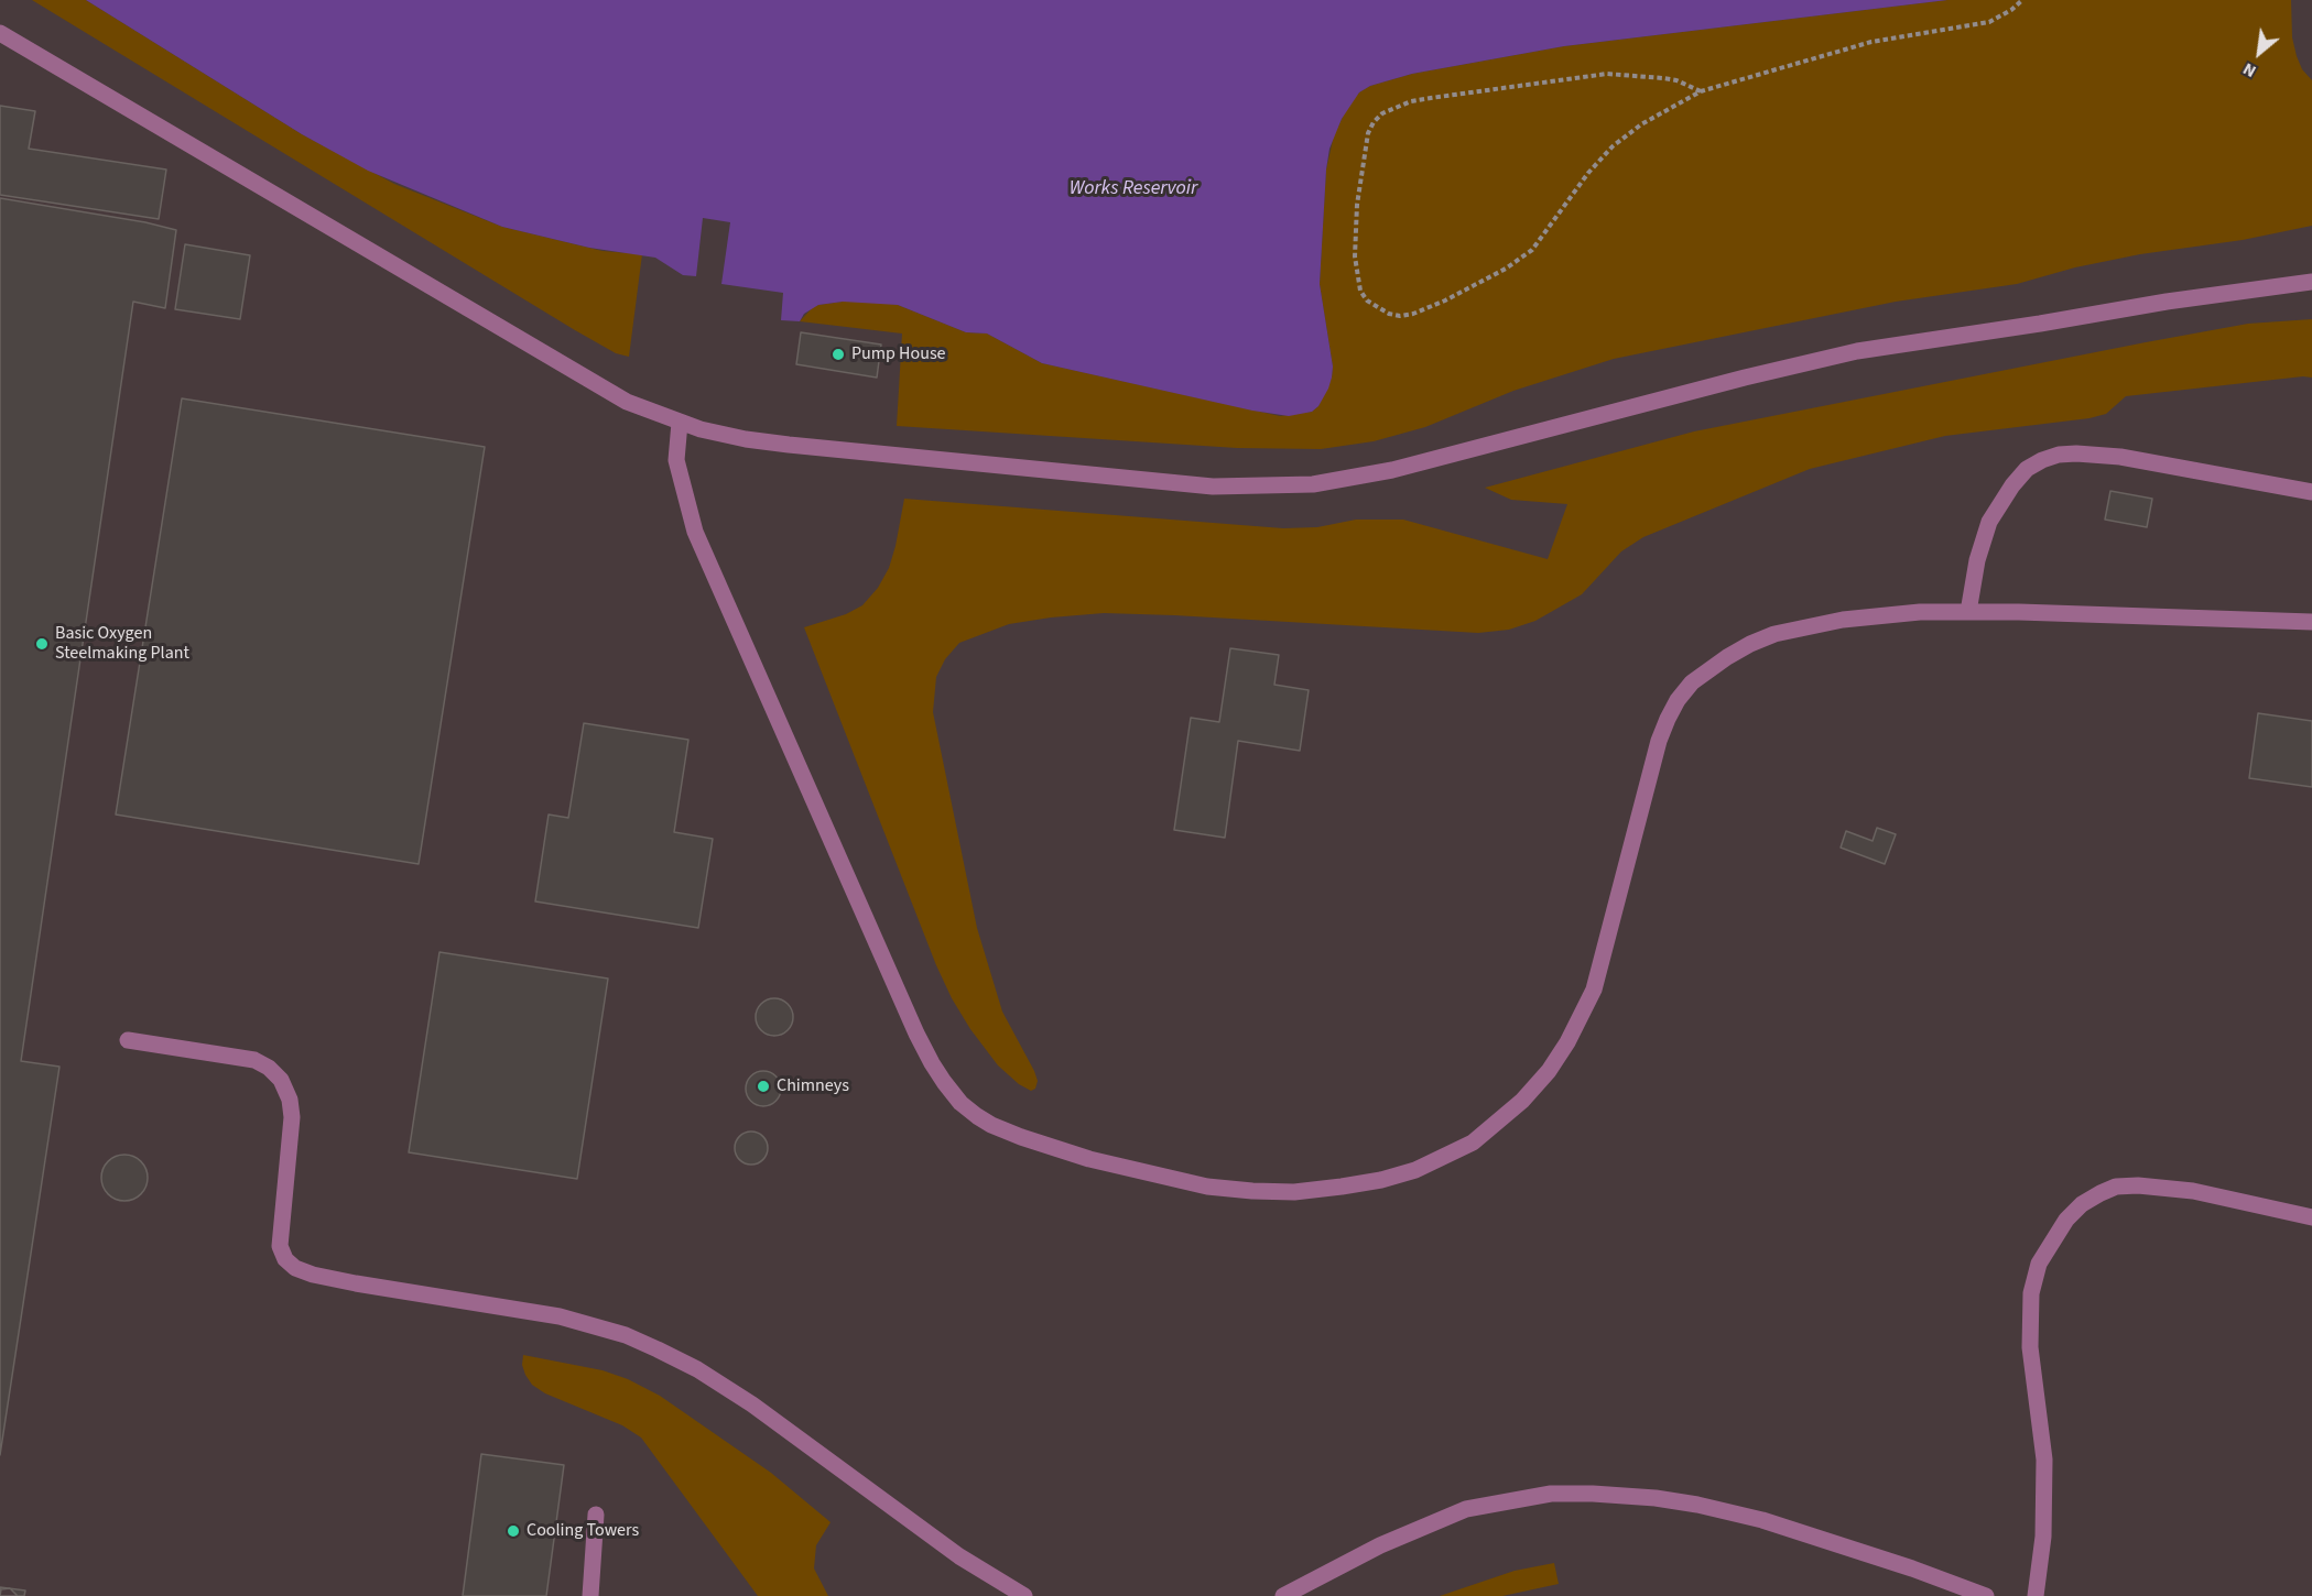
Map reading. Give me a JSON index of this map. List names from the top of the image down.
{
  "water": ["Works Reservoir"],
  "places": [
    "Pump House",
    "Basic Oxygen Steelmaking Plant",
    "Chimneys",
    "Cooling Towers"
  ],
  "north": "bottom left"
}
